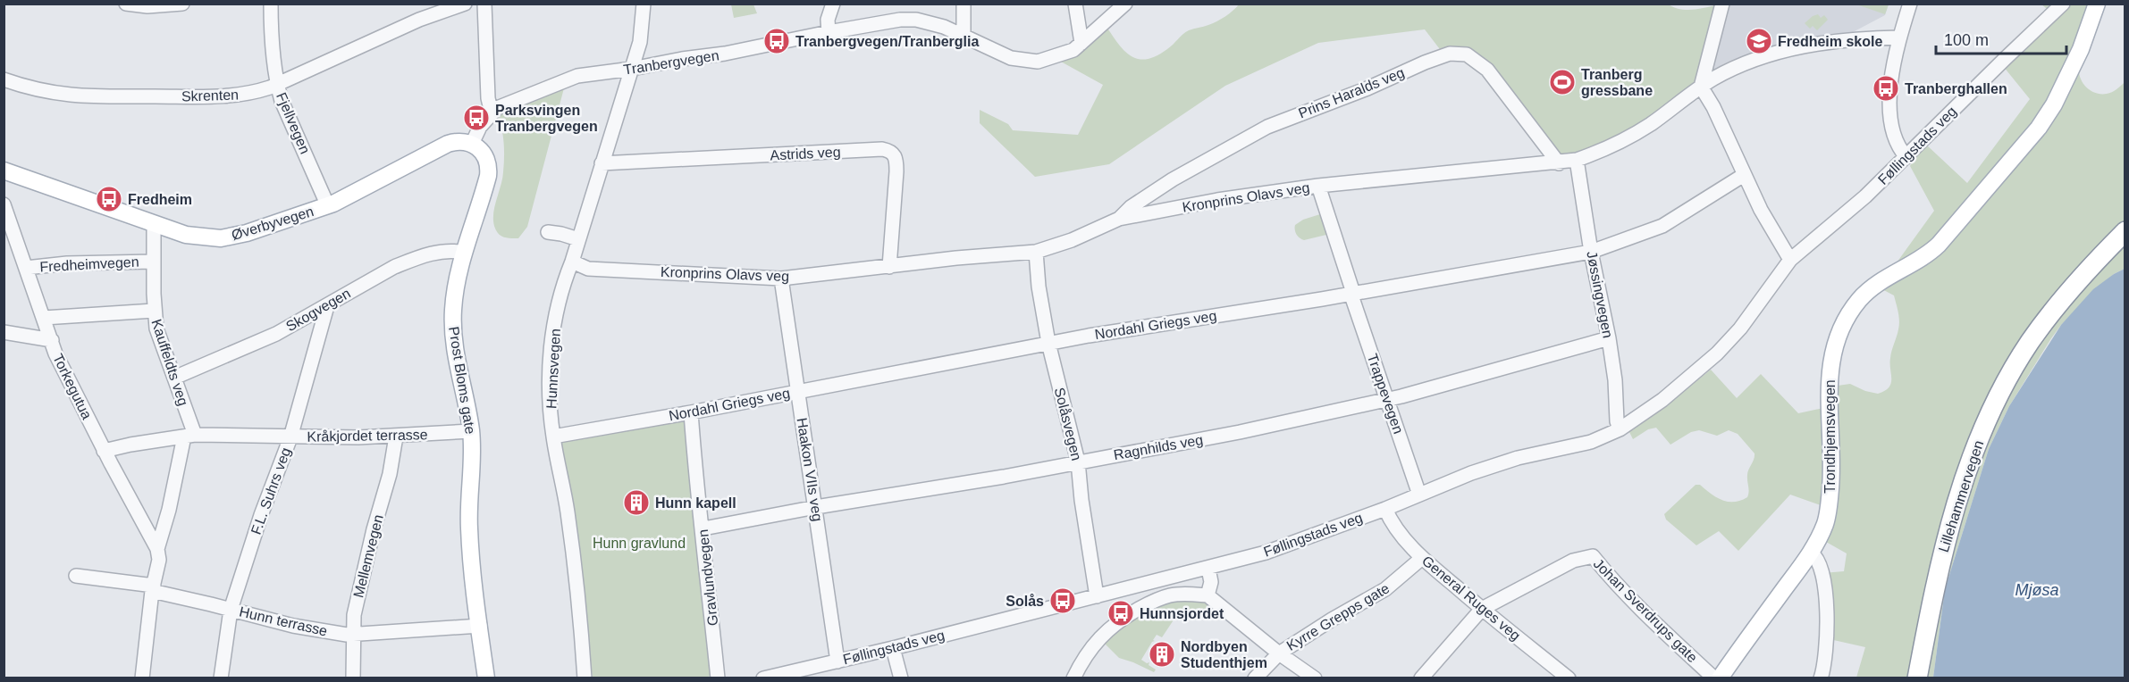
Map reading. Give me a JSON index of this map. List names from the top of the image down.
{
  "streets": {
    "highway": ["Lillehammervegen"],
    "main road": ["Øverbyvegen", "Prost Bloms gate", "Trondhjemsvegen"],
    "street": [
      "Tranbergvegen",
      "Prins Haralds veg",
      "Skrenten",
      "Fjellvegen",
      "Føllingstads veg",
      "Astrids veg",
      "Kronprins Olavs veg",
      "Fredheimvegen",
      "Jøssingvegen",
      "Skogvegen",
      "Nordahl Griegs veg",
      "Kauffeldts veg",
      "Hunnsvegen",
      "Torkegutua",
      "Trappevegen",
      "Solåsvegen",
      "Kråkjordet terrasse",
      "Ragnhilds veg",
      "Haakon VIIs veg",
      "F.L. Suhrs veg",
      "Mellemvegen",
      "Gravlundvegen",
      "General Ruges veg",
      "Johan Sverdrups gate",
      "Kyrre Grepps gate",
      "Hunn terrasse"
    ]
  },
  "crossings": [
    ["Tranbergvegen", "Hunnsvegen"],
    ["Prins Haralds veg", "Kronprins Olavs veg"],
    ["Skrenten", "Fjellvegen"],
    ["Fjellvegen", "Øverbyvegen"],
    ["Føllingstads veg", "Jøssingvegen"],
    ["Føllingstads veg", "Trappevegen"],
    ["Føllingstads veg", "Solåsvegen"],
    ["Føllingstads veg", "Haakon VIIs veg"],
    ["Føllingstads veg", "General Ruges veg"],
    ["Astrids veg", "Kronprins Olavs veg"],
    ["Astrids veg", "Hunnsvegen"],
    ["Kronprins Olavs veg", "Jøssingvegen"],
    ["Kronprins Olavs veg", "Hunnsvegen"],
    ["Kronprins Olavs veg", "Trappevegen"],
    ["Kronprins Olavs veg", "Solåsvegen"],
    ["Kronprins Olavs veg", "Haakon VIIs veg"],
    ["Øverbyvegen", "Kauffeldts veg"],
    ["Øverbyvegen", "Prost Bloms gate"],
    ["Fredheimvegen", "Kauffeldts veg"],
    ["Fredheimvegen", "Torkegutua"],
    ["Jøssingvegen", "Nordahl Griegs veg"],
    ["Jøssingvegen", "Ragnhilds veg"],
    ["Skogvegen", "Kauffeldts veg"],
    ["Skogvegen", "Prost Bloms gate"],
    ["Skogvegen", "F.L. Suhrs veg"],
    ["Nordahl Griegs veg", "Hunnsvegen"],
    ["Nordahl Griegs veg", "Trappevegen"],
    ["Nordahl Griegs veg", "Solåsvegen"],
    ["Nordahl Griegs veg", "Haakon VIIs veg"],
    ["Nordahl Griegs veg", "Gravlundvegen"],
    ["Kauffeldts veg", "Kråkjordet terrasse"],
    ["Prost Bloms gate", "Kråkjordet terrasse"],
    ["Prost Bloms gate", "Hunn terrasse"],
    ["Torkegutua", "Kråkjordet terrasse"],
    ["Trappevegen", "Ragnhilds veg"],
    ["Solåsvegen", "Ragnhilds veg"],
    ["Kråkjordet terrasse", "F.L. Suhrs veg"],
    ["Kråkjordet terrasse", "Mellemvegen"],
    ["Ragnhilds veg", "Haakon VIIs veg"],
    ["Ragnhilds veg", "Gravlundvegen"],
    ["F.L. Suhrs veg", "Hunn terrasse"],
    ["Mellemvegen", "Hunn terrasse"],
    ["General Ruges veg", "Johan Sverdrups gate"],
    ["General Ruges veg", "Kyrre Grepps gate"]
  ],
  "water": ["Mjøsa"],
  "parks": ["Hunn gravlund"],
  "places": {
    "bus stop": [
      "Tranbergvegen/Tranberglia",
      "Tranberghallen",
      "Parksvingen Tranbergvegen",
      "Fredheim",
      "Solås",
      "Hunnsjordet"
    ],
    "school or university": ["Fredheim skole"],
    "sports": ["Tranberg gressbane"],
    "building": ["Hunn kapell", "Nordbyen Studenthjem"]
  },
  "scale_bar": "100 m"
}
